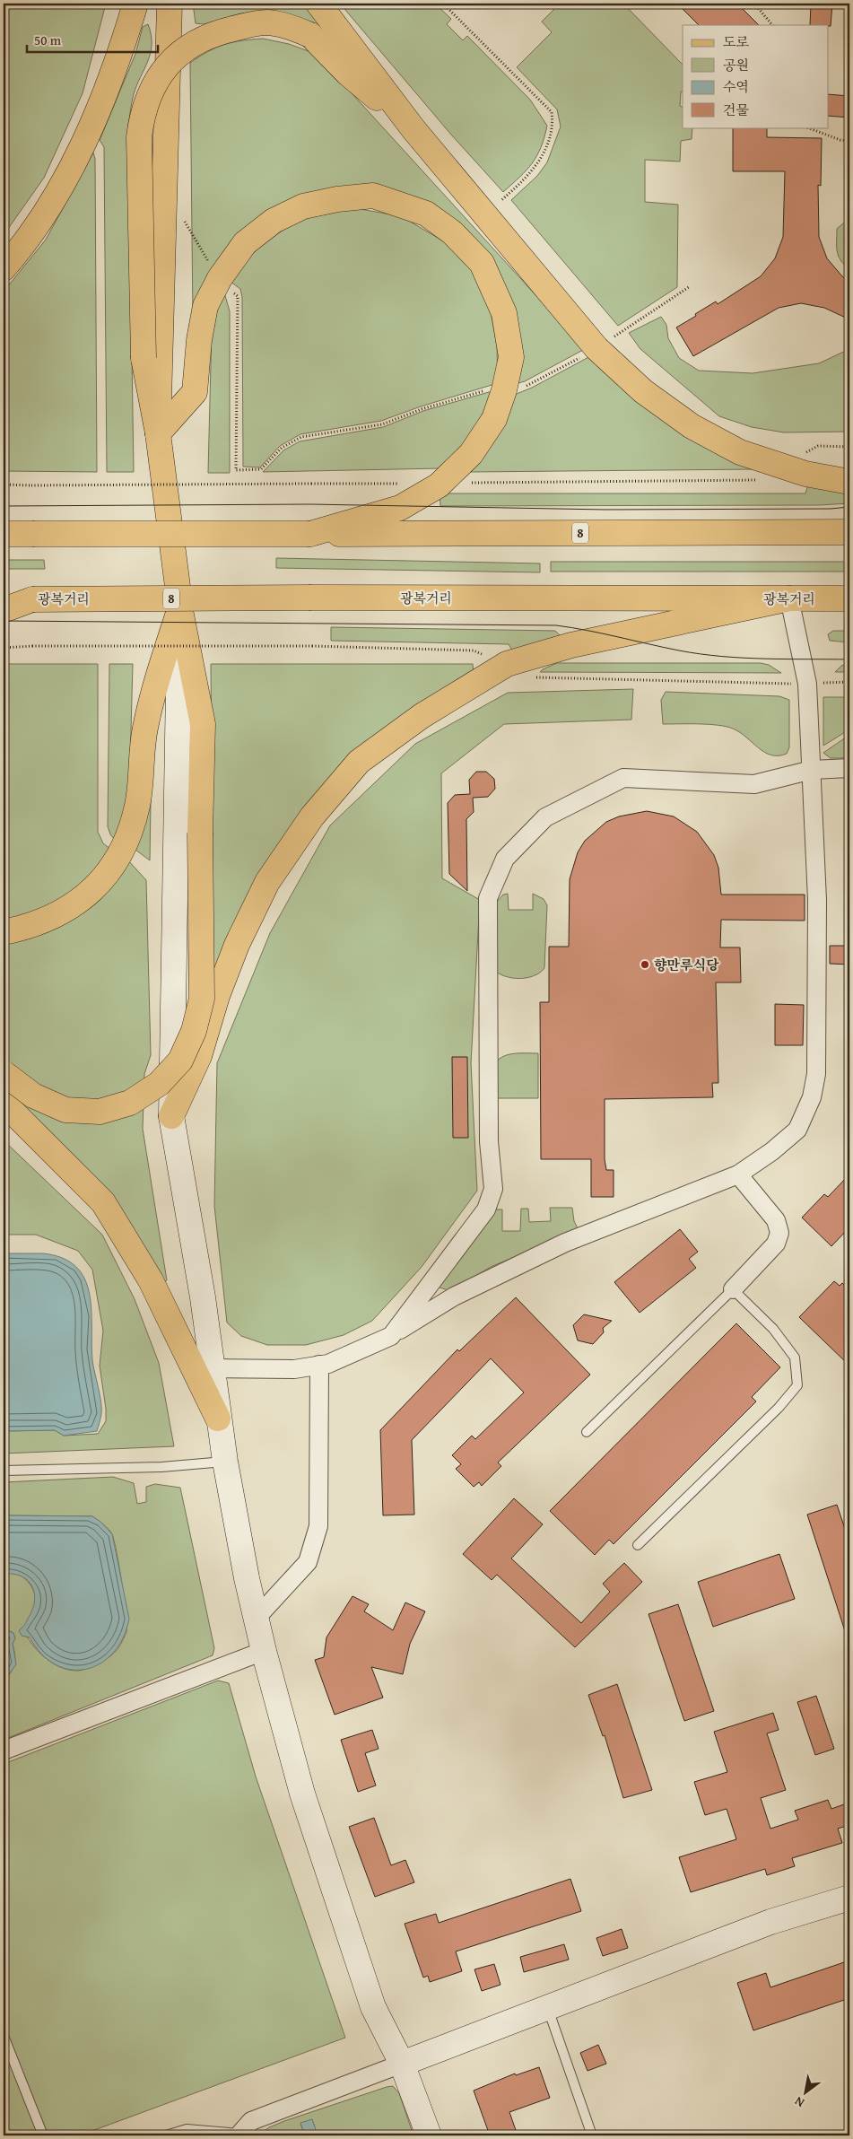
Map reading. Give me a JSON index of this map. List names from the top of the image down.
{
  "streets": {
    "main road": ["8", "광복거리"]
  },
  "places": ["향만루식당"],
  "legend": [
    "도로",
    "공원",
    "수역",
    "건물"
  ],
  "scale_bar": "50 m",
  "north": "bottom left"
}
